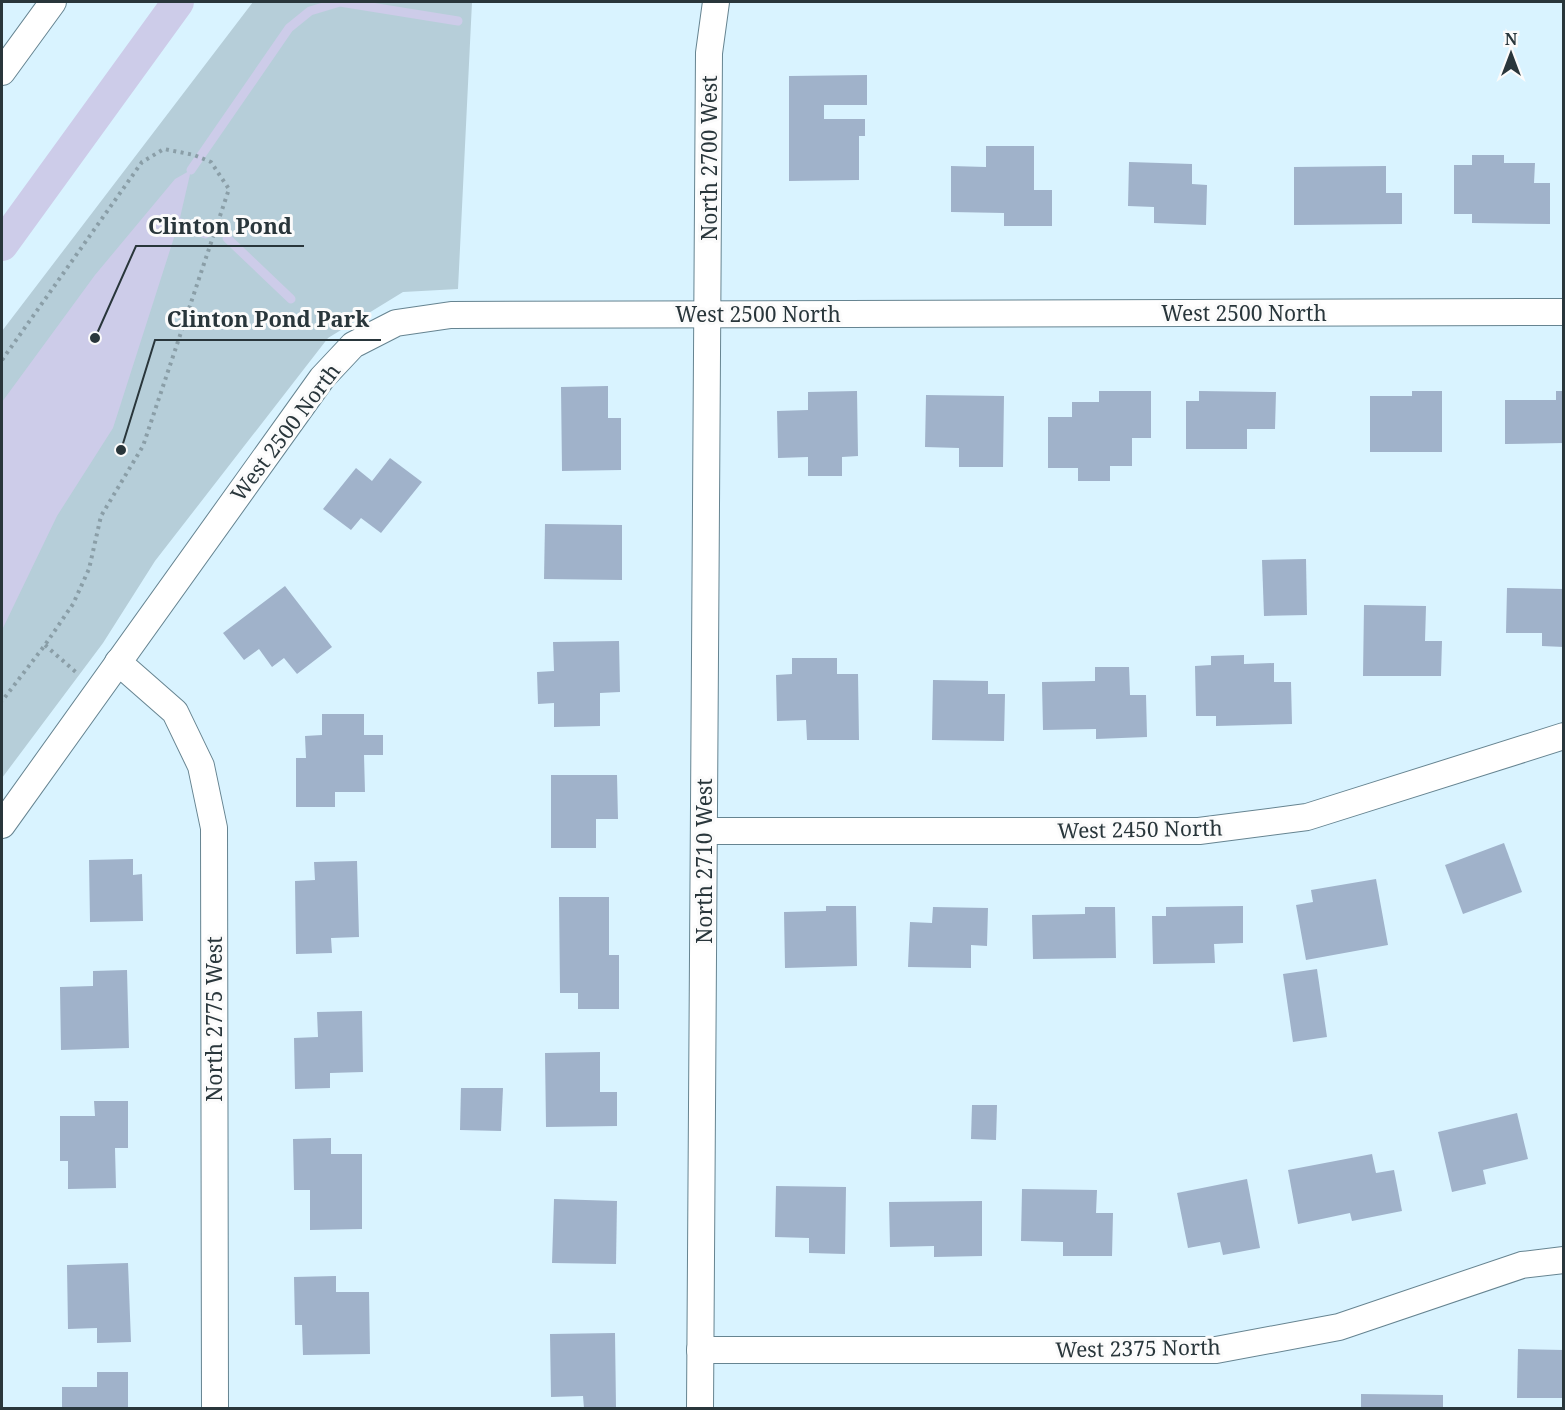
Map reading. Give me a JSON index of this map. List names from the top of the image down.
{
  "streets": {
    "street": [
      "North 2700 West",
      "West 2500 North",
      "West 2450 North",
      "North 2710 West",
      "North 2775 West",
      "West 2375 North"
    ]
  },
  "crossings": [
    ["North 2700 West", "West 2500 North"],
    ["North 2700 West", "North 2710 West"],
    ["West 2500 North", "North 2710 West"],
    ["West 2500 North", "North 2775 West"],
    ["West 2450 North", "North 2710 West"],
    ["North 2710 West", "West 2375 North"]
  ],
  "places": ["Clinton Pond", "Clinton Pond Park"],
  "north": "top"
}
